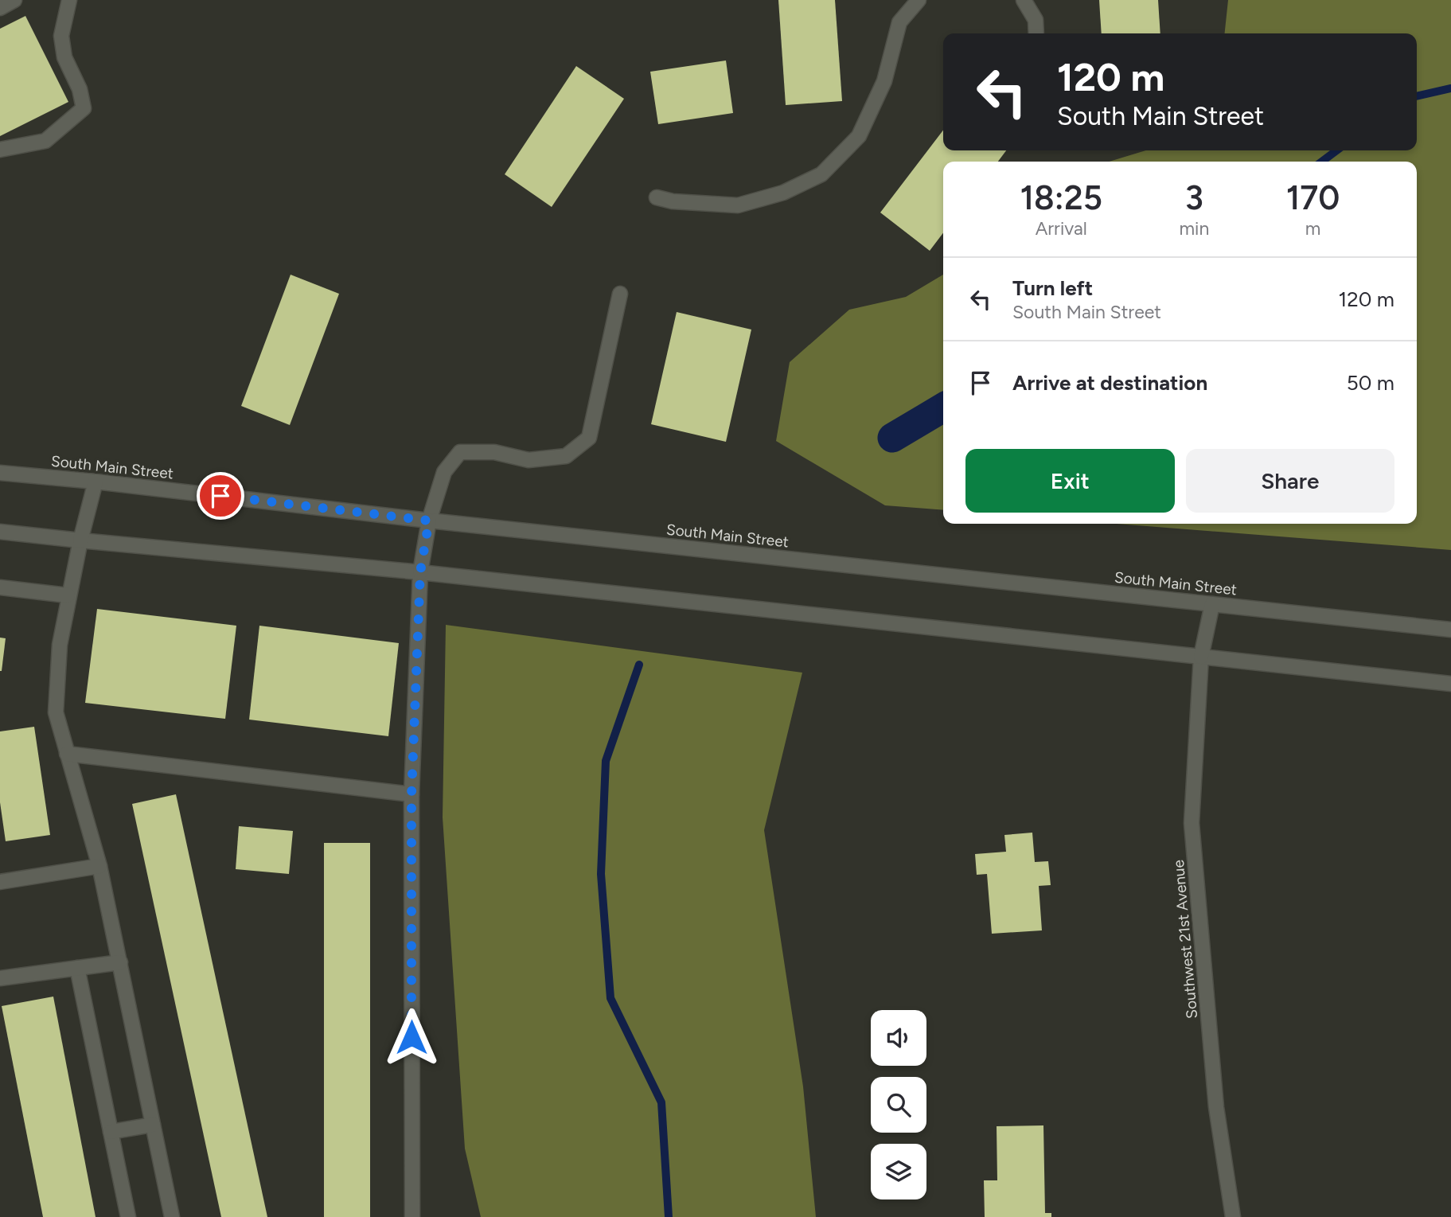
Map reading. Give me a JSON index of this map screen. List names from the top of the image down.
{
  "streets": {
    "main road": ["South Main Street", "Southwest 21st Avenue"]
  },
  "crossings": [
    ["South Main Street", "Southwest 21st Avenue"]
  ],
  "page": {
    "turn": ["120 m", "South Main Street"],
    "eta": [
      "18:25",
      "Arrival",
      "3",
      "min",
      "170",
      "m"
    ],
    "list": [
      {
        "name": "Turn left",
        "note": "South Main Street",
        "value": "120 m"
      },
      {
        "name": "Arrive at destination",
        "value": "50 m"
      }
    ],
    "buttons": ["Exit", "Share"]
  }
}
